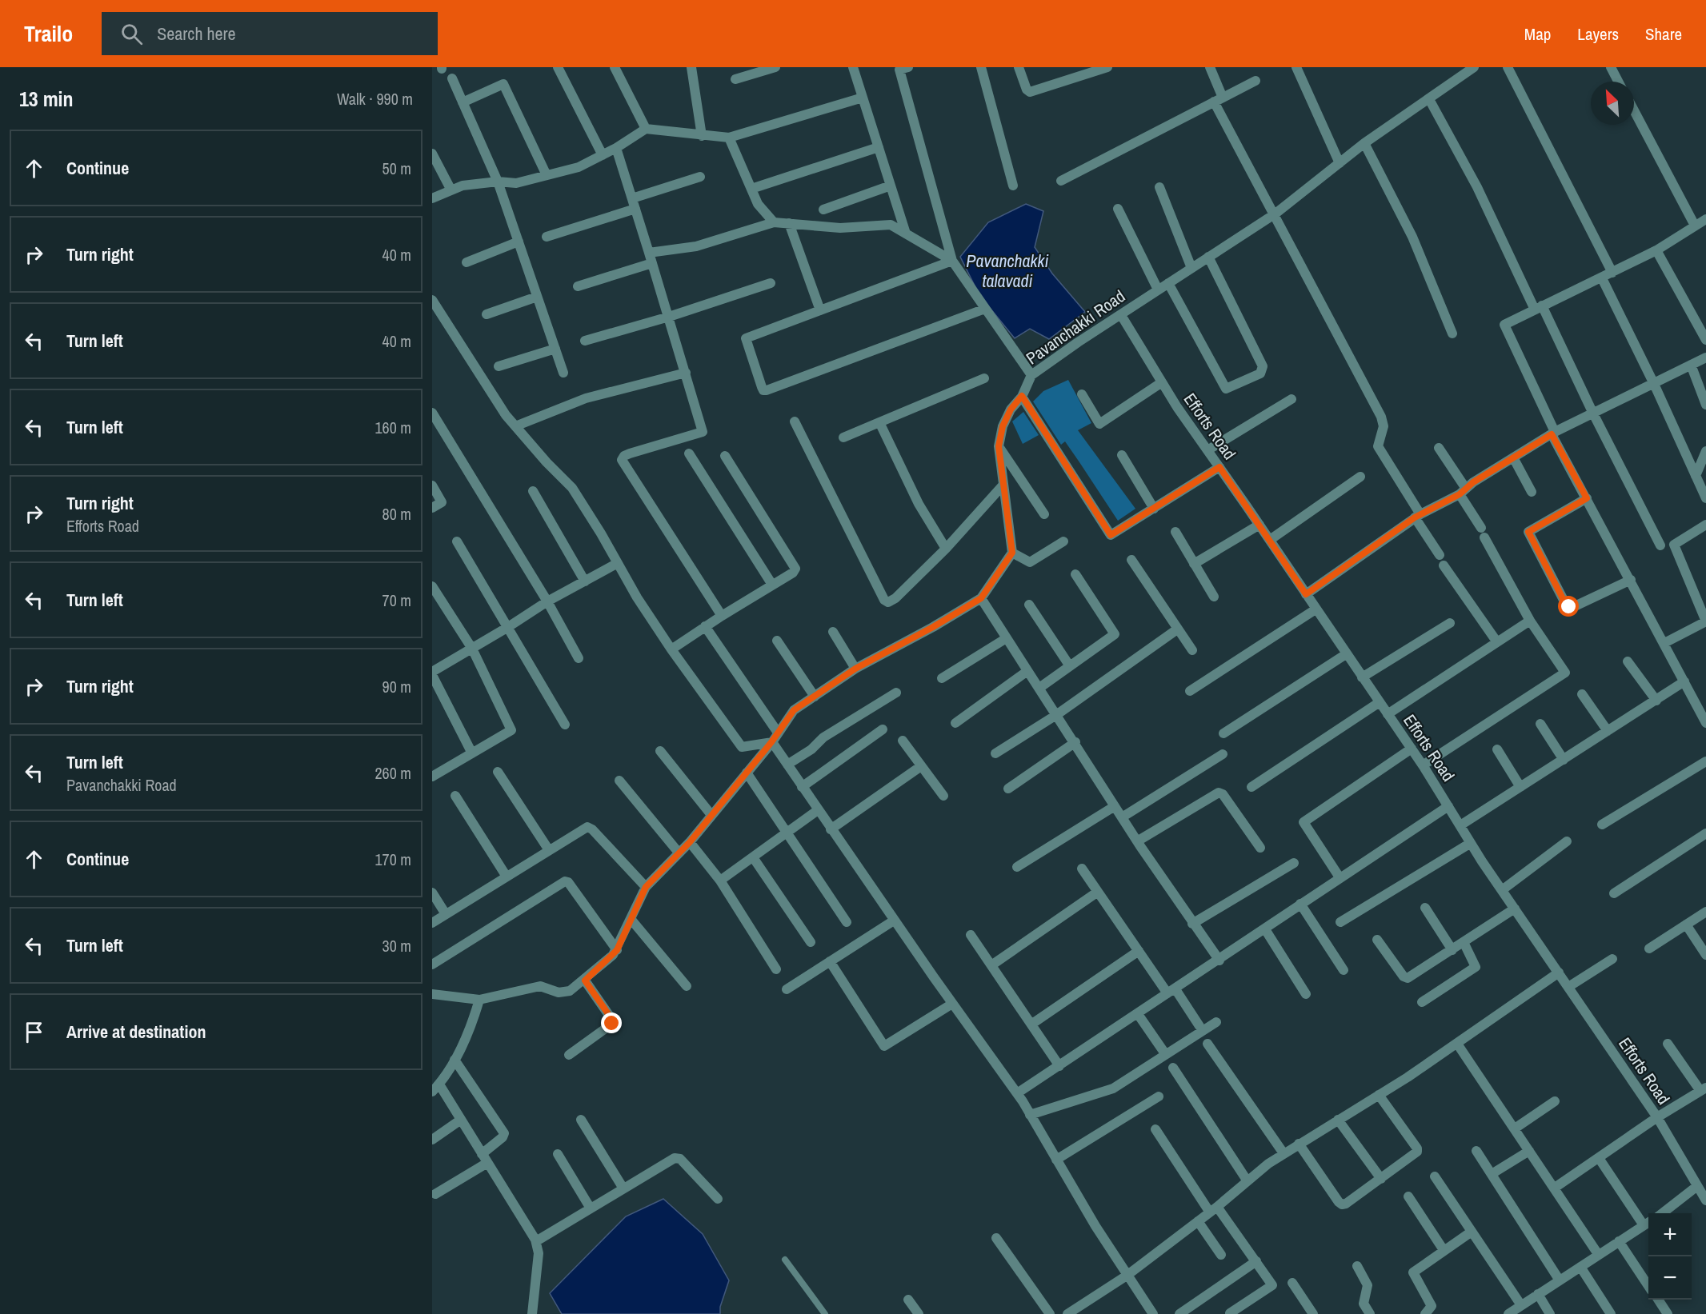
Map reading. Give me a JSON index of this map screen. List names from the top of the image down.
{
  "streets": {
    "street": ["Pavanchakki Road", "Efforts Road"]
  },
  "crossings": [
    ["Pavanchakki Road", "Efforts Road"]
  ],
  "water": ["Pavanchakki talavadi"],
  "north": "top left",
  "page": {
    "header": "Trailo",
    "search": "Search here",
    "nav": ["Map", "Layers", "Share"],
    "heading": ["13 min", "Walk · 990 m"],
    "list": [
      ["Continue", "50 m"],
      ["Turn right", "40 m"],
      ["Turn left", "40 m"],
      ["Turn left", "160 m"],
      ["Turn right", "Efforts Road", "80 m"],
      ["Turn left", "70 m"],
      ["Turn right", "90 m"],
      ["Turn left", "Pavanchakki Road", "260 m"],
      ["Continue", "170 m"],
      ["Turn left", "30 m"],
      "Arrive at destination"
    ],
    "map_buttons": ["+", "−"]
  }
}
